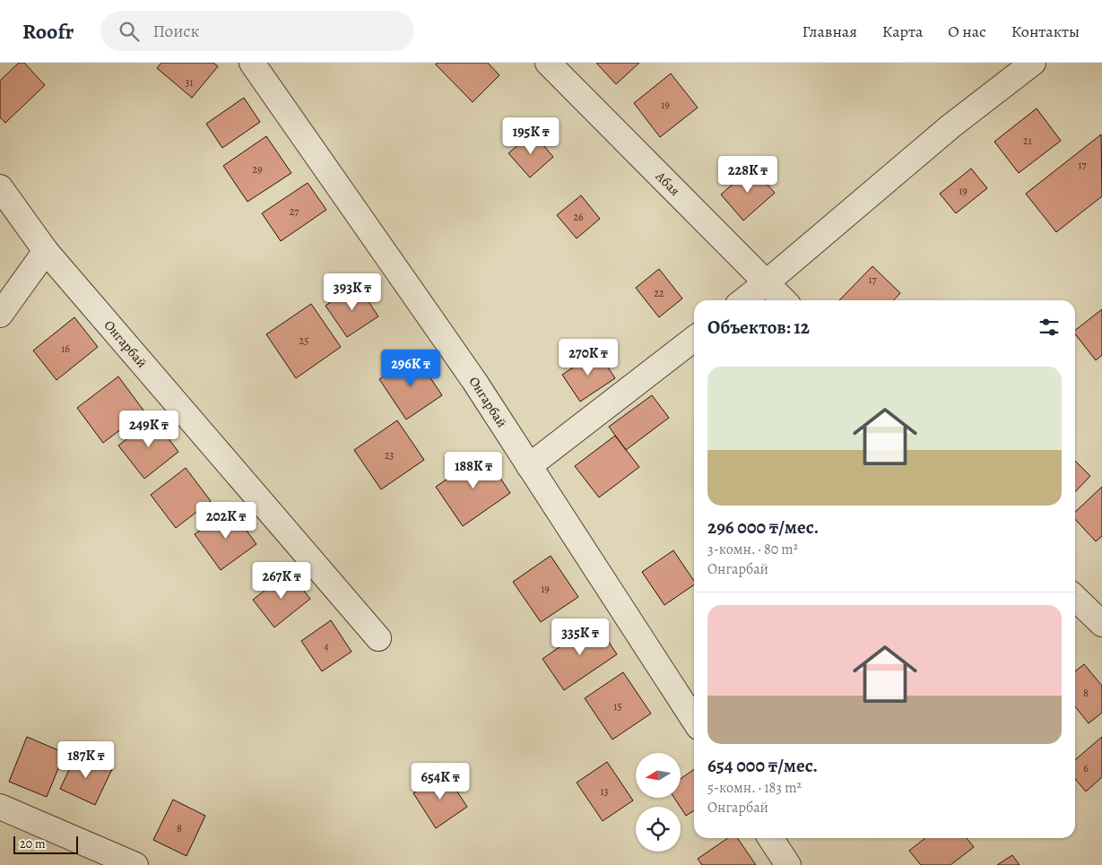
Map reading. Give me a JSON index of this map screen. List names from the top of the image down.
{
  "streets": {
    "street": ["Абая", "Онгарбай"]
  },
  "house_numbers": [
    "31",
    "19",
    "21",
    "17",
    "29",
    "19",
    "27",
    "26",
    "17",
    "22",
    "25",
    "16",
    "23",
    "19",
    "4",
    "8",
    "15",
    "6",
    "13",
    "8"
  ],
  "scale_bar": "20 m",
  "north": "left",
  "page": {
    "header": "Roofr",
    "search": "Поиск",
    "nav": [
      "Главная",
      "Карта",
      "О нас",
      "Контакты"
    ],
    "price": [
      "195K ₸",
      "228K ₸",
      "393K ₸",
      "270K ₸",
      "296K ₸",
      "249K ₸",
      "188K ₸",
      "202K ₸",
      "267K ₸",
      "335K ₸",
      "187K ₸",
      "654K ₸"
    ],
    "heading": "Объектов: 12",
    "list": [
      {
        "name": "296 000 ₸/мес.",
        "note": "3-комн. · 80 m² · Онгарбай"
      },
      {
        "name": "654 000 ₸/мес.",
        "note": "5-комн. · 183 m² · Онгарбай"
      }
    ],
    "scale": "20 m"
  }
}
